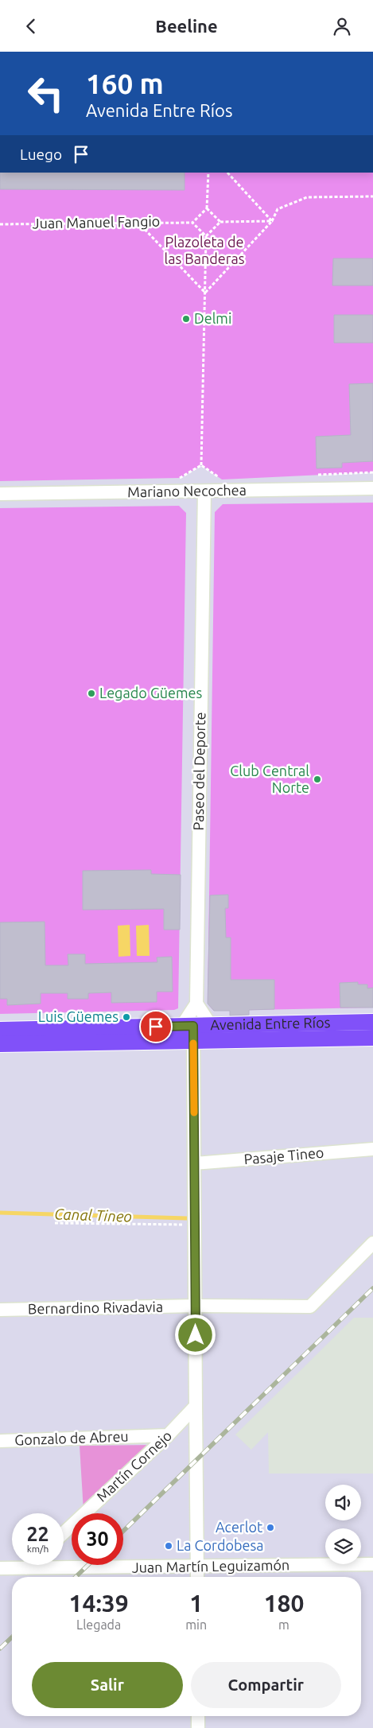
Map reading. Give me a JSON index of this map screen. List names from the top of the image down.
{
  "streets": {
    "main road": ["Avenida Entre Ríos"],
    "street": [
      "Mariano Necochea",
      "Paseo del Deporte",
      "Pasaje Tineo",
      "Bernardino Rivadavia",
      "Gonzalo de Abreu",
      "Martín Cornejo",
      "Juan Martín Leguizamón"
    ],
    "path": ["Juan Manuel Fangio"]
  },
  "crossings": [
    ["Mariano Necochea", "Paseo del Deporte"],
    ["Avenida Entre Ríos", "Martín Cornejo"],
    ["Pasaje Tineo", "Martín Cornejo"],
    ["Bernardino Rivadavia", "Martín Cornejo"],
    ["Gonzalo de Abreu", "Martín Cornejo"],
    ["Martín Cornejo", "Juan Martín Leguizamón"]
  ],
  "water": ["Canal Tineo"],
  "parks": ["Plazoleta de las Banderas"],
  "places": [
    "Delmi",
    "Legado Güemes",
    "Club Central Norte",
    "Luis Güemes",
    "Acerlot",
    "La Cordobesa"
  ],
  "page": {
    "header": "Beeline",
    "turn": ["160 m", "Avenida Entre Ríos"],
    "then": "Luego",
    "speed": "22 km/h",
    "limit": "30",
    "eta": [
      "14:39",
      "Llegada",
      "1",
      "min",
      "180",
      "m"
    ],
    "buttons": ["Salir", "Compartir"]
  }
}
